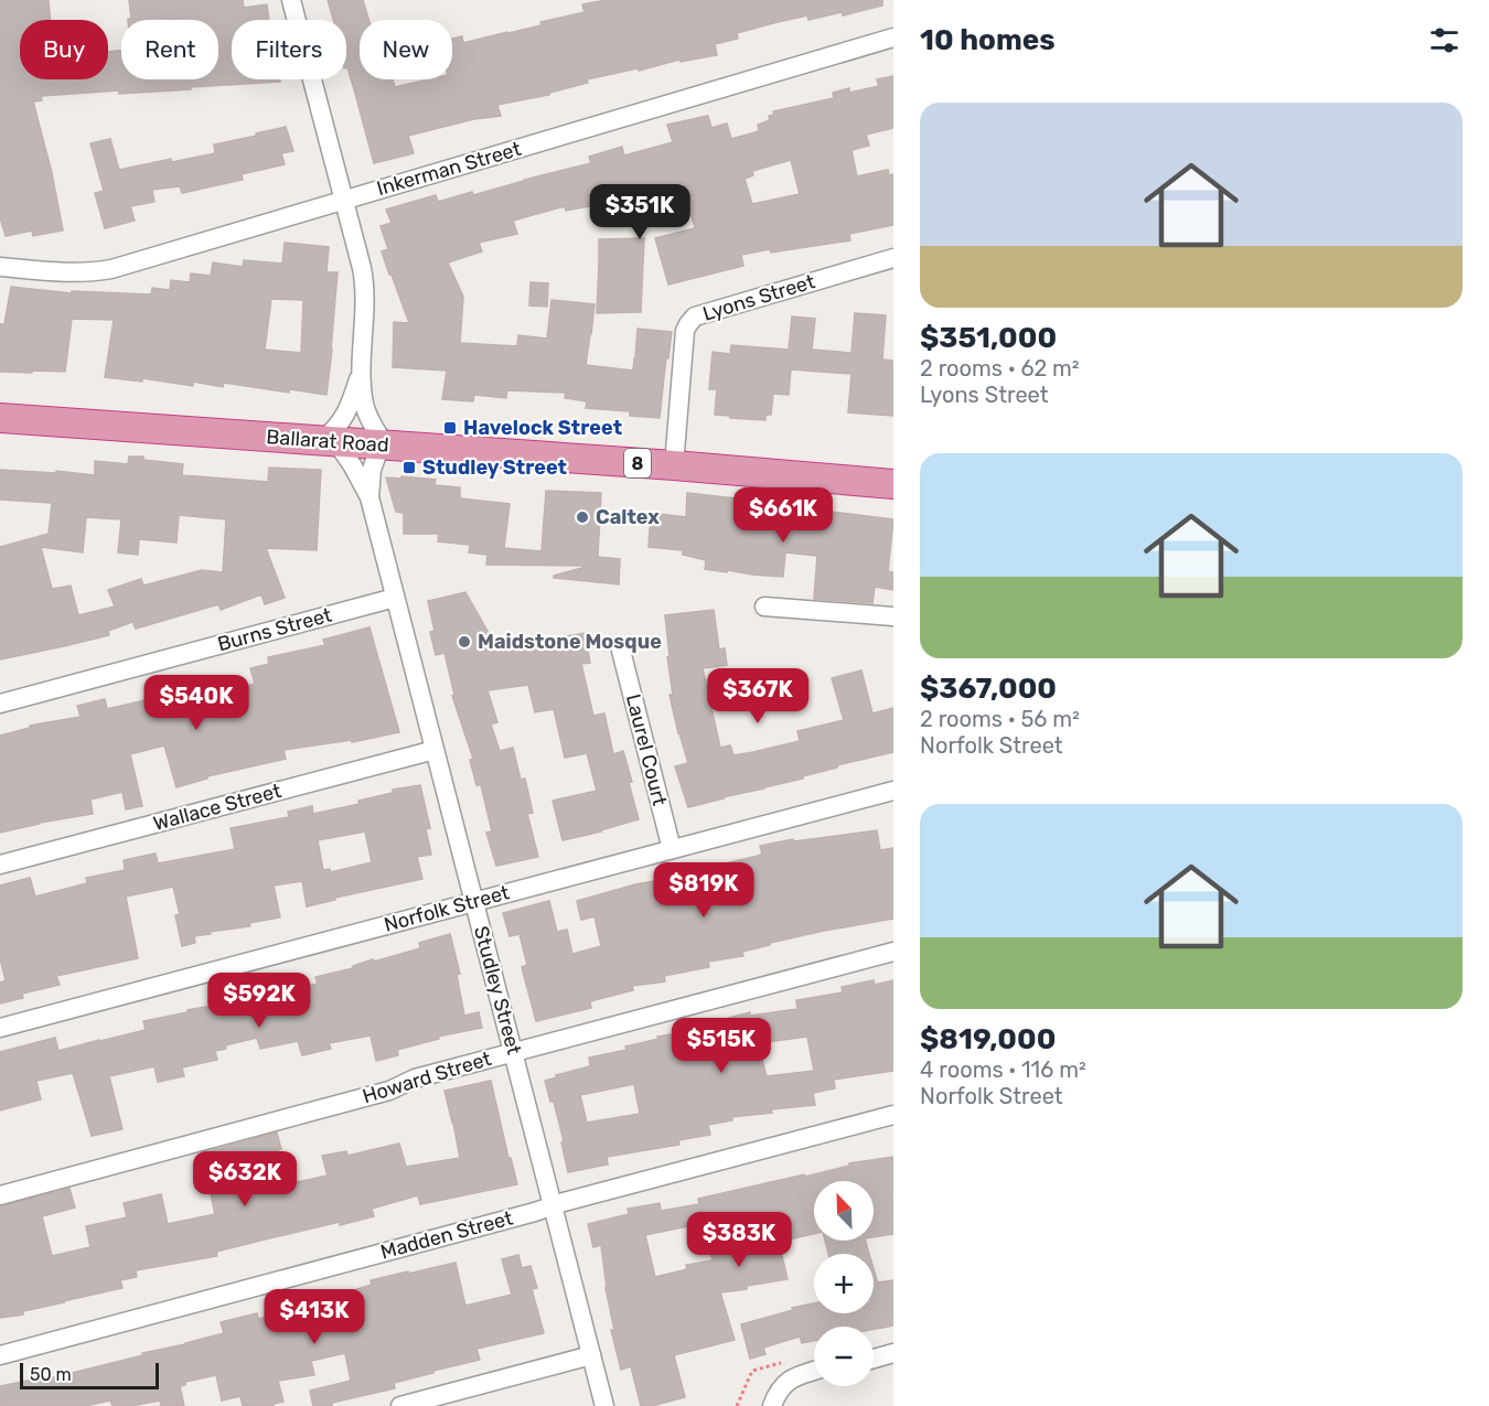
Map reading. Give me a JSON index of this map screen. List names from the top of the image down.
{
  "streets": {
    "highway": ["Ballarat Road", "8"],
    "street": [
      "Inkerman Street",
      "Lyons Street",
      "Burns Street",
      "Laurel Court",
      "Wallace Street",
      "Norfolk Street",
      "Studley Street",
      "Howard Street",
      "Madden Street"
    ]
  },
  "crossings": [
    ["Lyons Street", "Ballarat Road"],
    ["Ballarat Road", "Studley Street"],
    ["Burns Street", "Studley Street"],
    ["Laurel Court", "Norfolk Street"],
    ["Wallace Street", "Studley Street"],
    ["Norfolk Street", "Studley Street"],
    ["Studley Street", "Howard Street"],
    ["Studley Street", "Madden Street"]
  ],
  "places": {
    "transit": ["Havelock Street", "Studley Street"],
    "other": ["Caltex", "Maidstone Mosque"]
  },
  "scale_bar": "50 m",
  "north": "top left",
  "page": {
    "heading": "10 homes",
    "chip": [
      "Buy",
      "Rent",
      "Filters",
      "New"
    ],
    "list": [
      {
        "name": "$351,000",
        "note": "2 rooms · 62 m² · Lyons Street"
      },
      {
        "name": "$367,000",
        "note": "2 rooms · 56 m² · Norfolk Street"
      },
      {
        "name": "$819,000",
        "note": "4 rooms · 116 m² · Norfolk Street"
      }
    ],
    "price": [
      "$351K",
      "$661K",
      "$367K",
      "$540K",
      "$819K",
      "$592K",
      "$515K",
      "$632K",
      "$383K",
      "$413K"
    ],
    "map_buttons": ["+", "−"],
    "scale": "50 m"
  }
}
